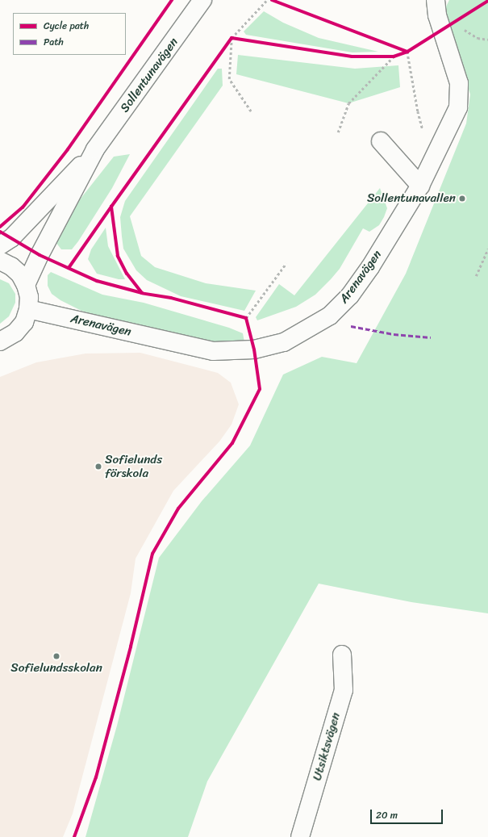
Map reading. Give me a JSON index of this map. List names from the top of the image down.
{
  "streets": {
    "street": ["Sollentunavägen", "Arenavägen", "Utsiktsvägen"]
  },
  "places": ["Sollentunavallen", "Sofielunds förskola", "Sofielundsskolan"],
  "legend": ["Cycle path", "Path"],
  "scale_bar": "20 m"
}
